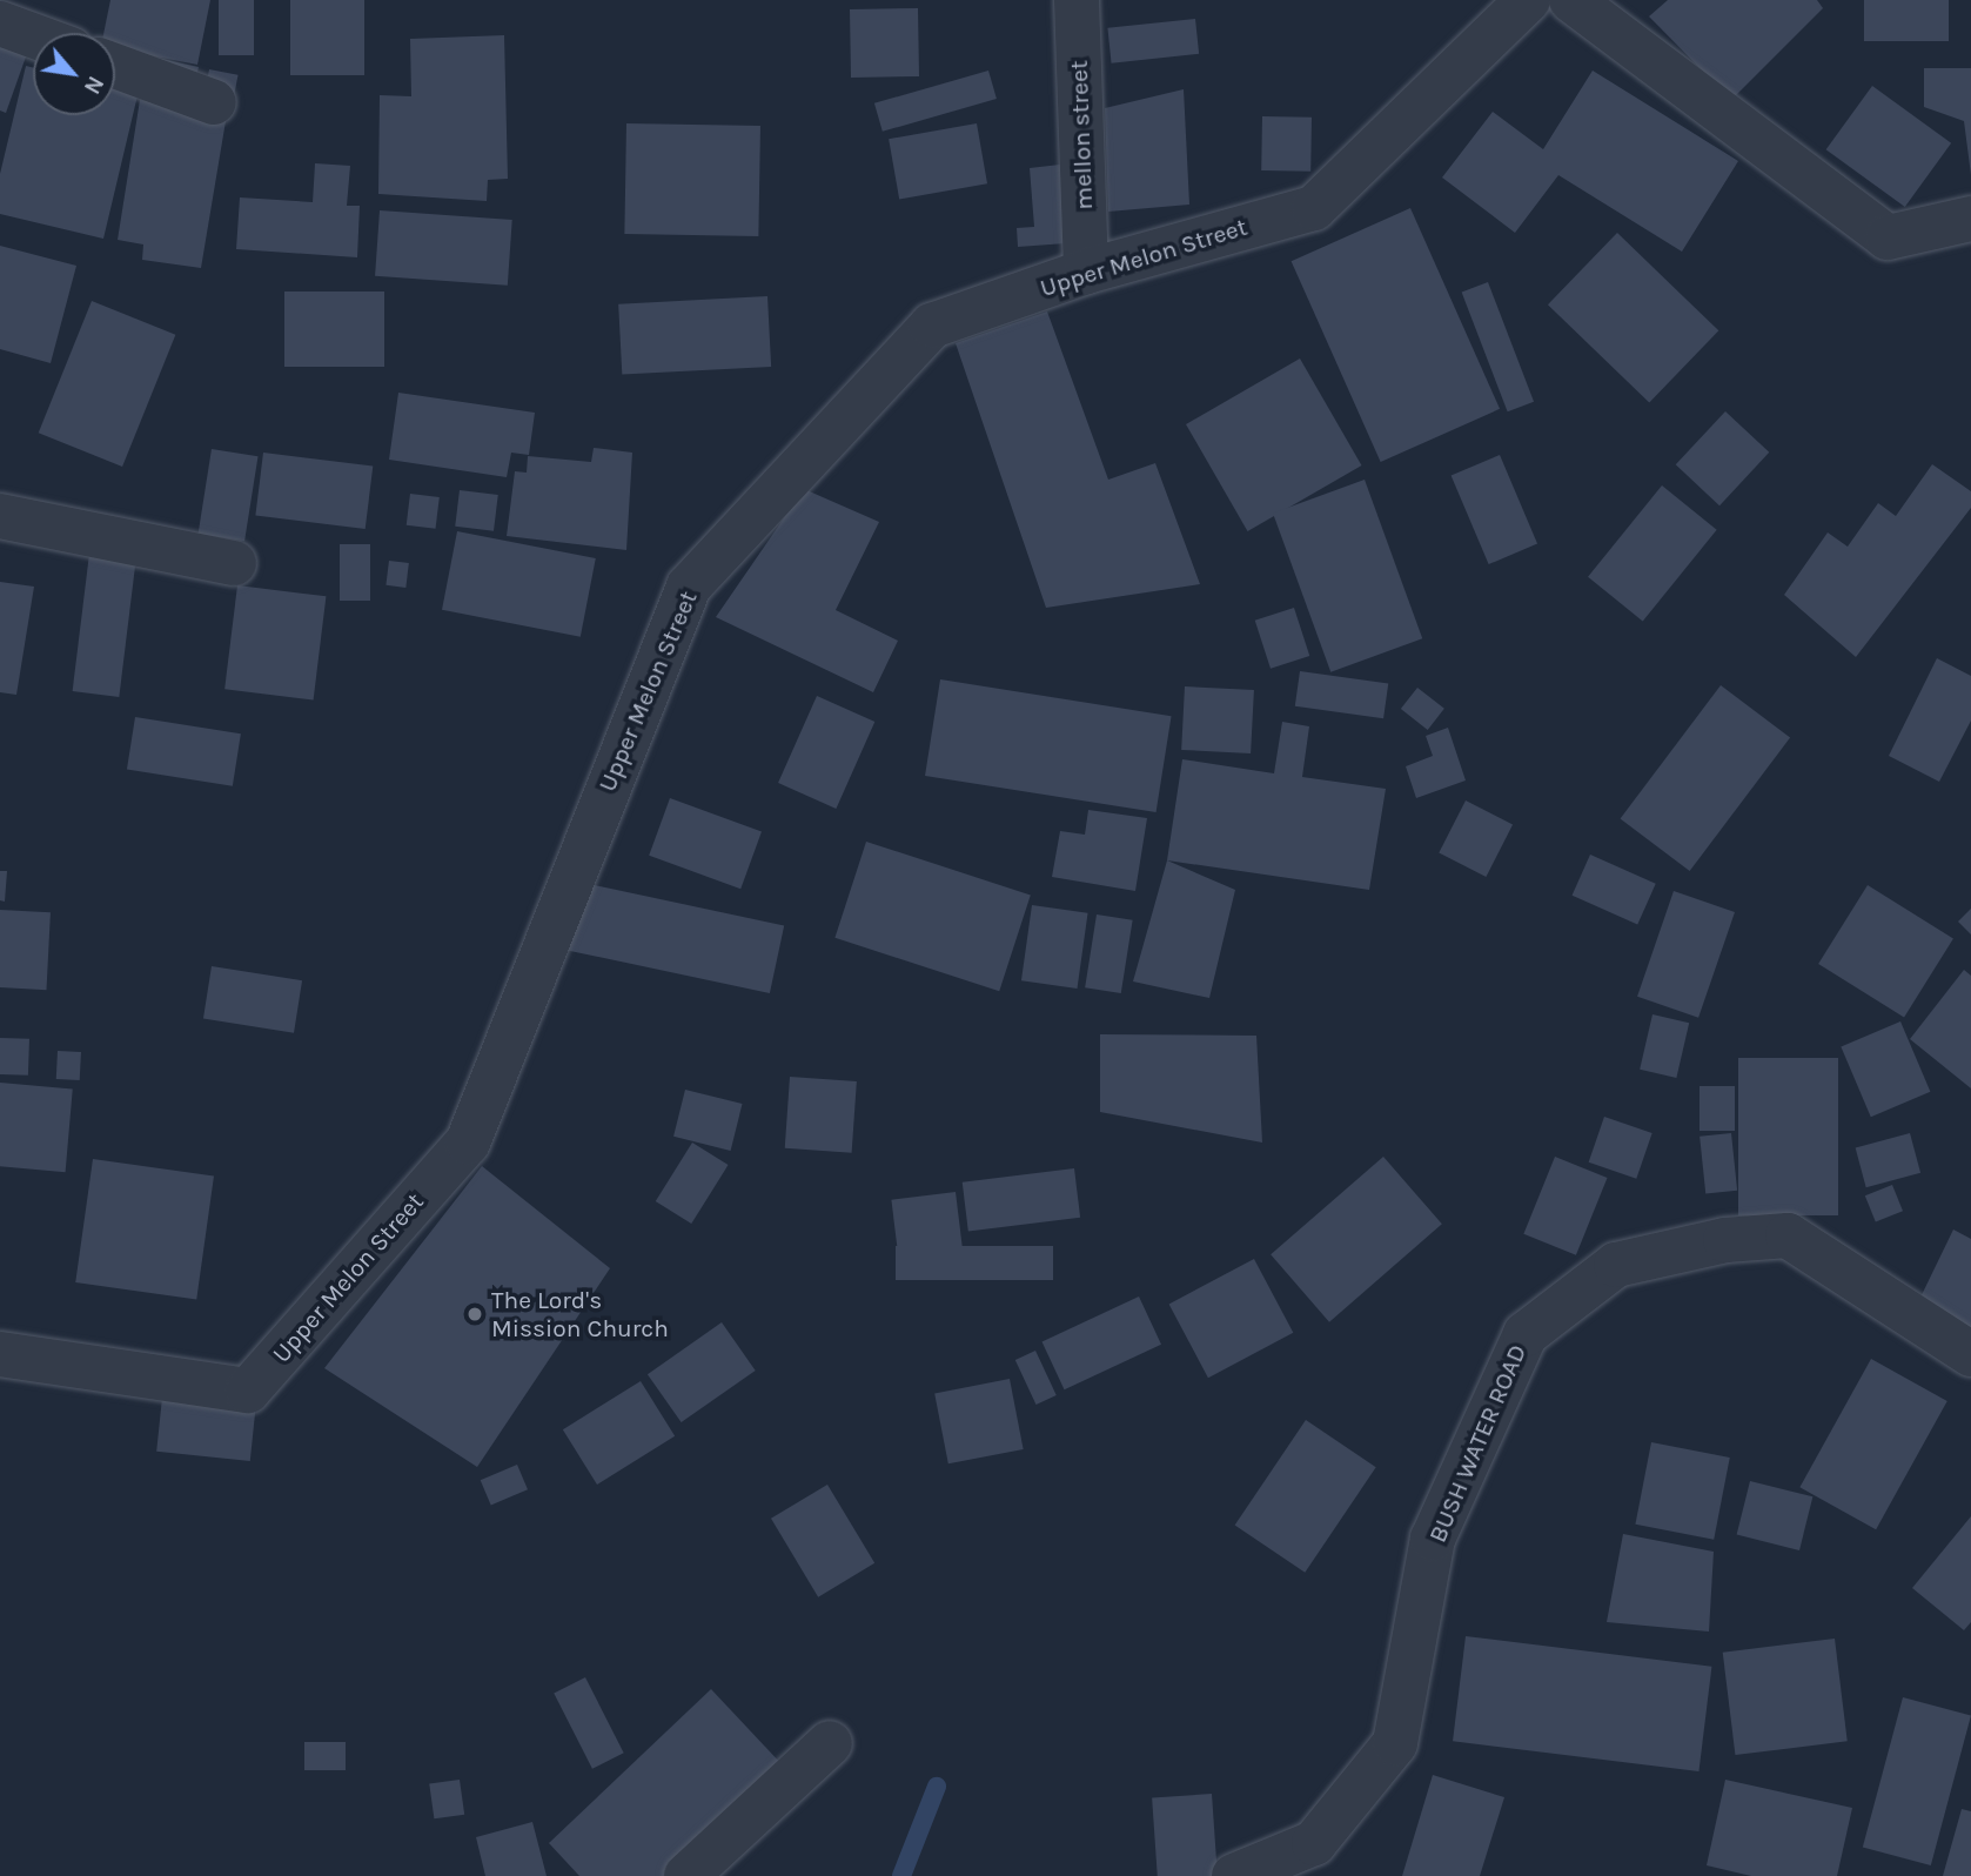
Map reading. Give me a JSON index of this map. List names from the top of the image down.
{
  "streets": {
    "street": ["mellon street", "Upper Melon Street", "BUSH WATER ROAD"]
  },
  "crossings": [
    ["mellon street", "Upper Melon Street"]
  ],
  "places": ["The Lord's Mission Church"],
  "north": "bottom right"
}
